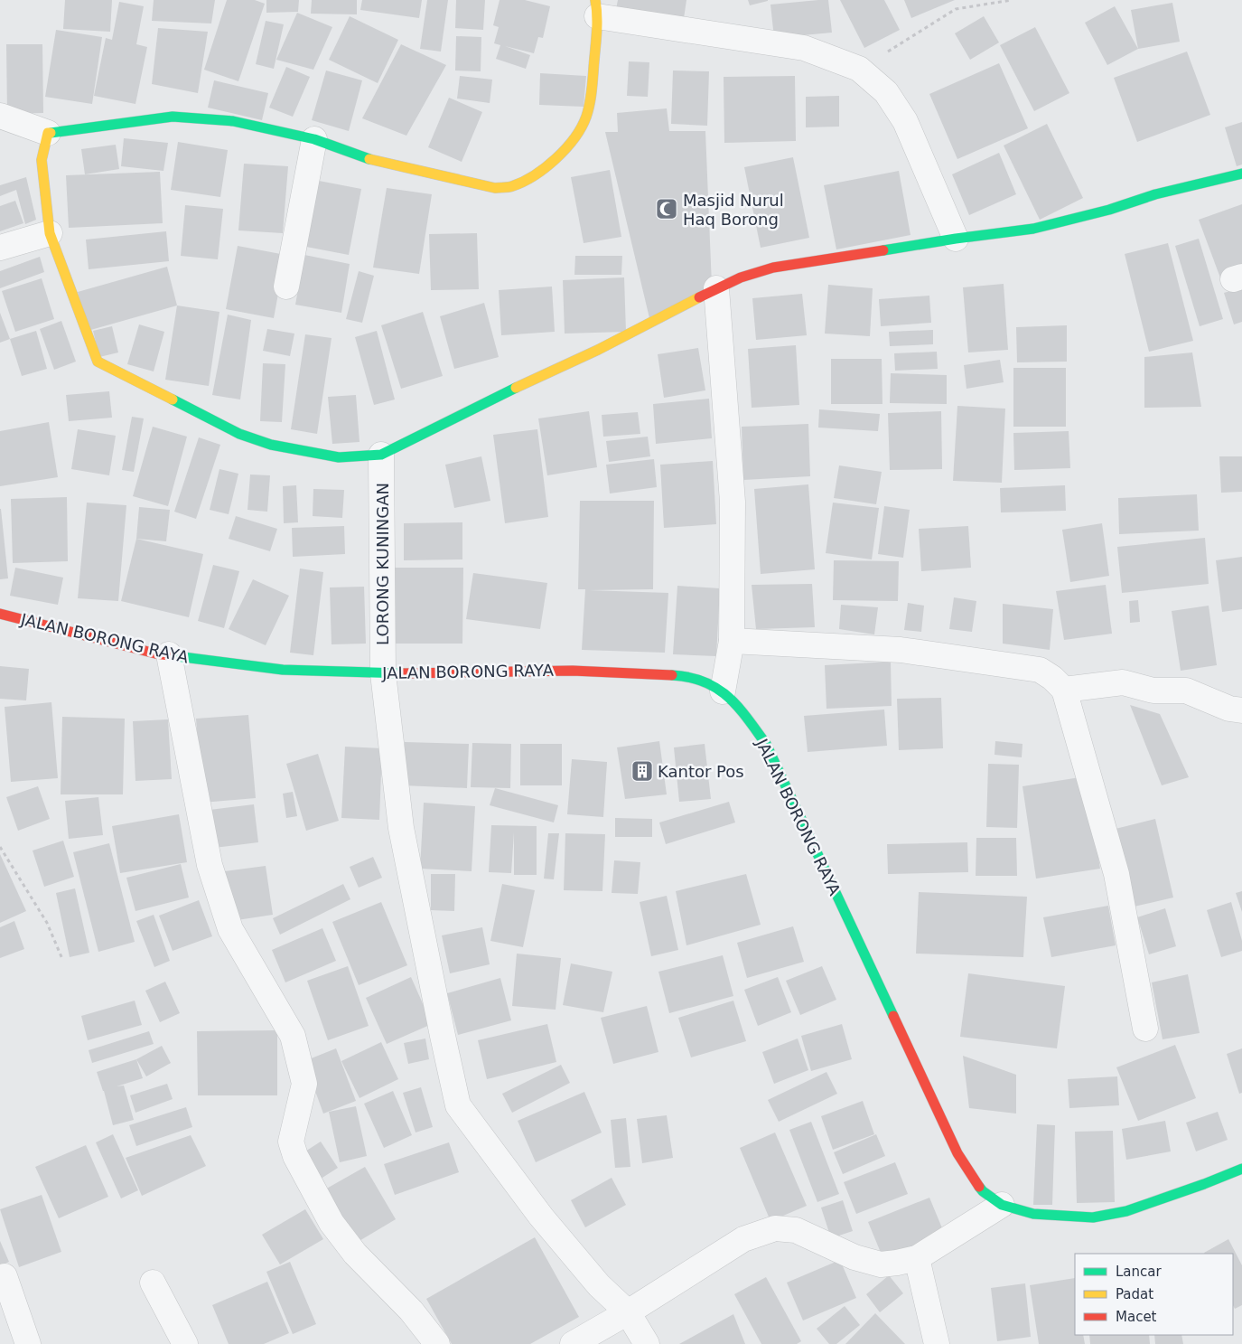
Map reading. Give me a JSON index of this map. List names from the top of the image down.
{
  "streets": {
    "street": ["LORONG KUNINGAN", "JALAN BORONG RAYA"]
  },
  "crossings": [
    ["LORONG KUNINGAN", "JALAN BORONG RAYA"]
  ],
  "places": {
    "mosque": ["Masjid Nurul Haq Borong"],
    "building": ["Kantor Pos"]
  },
  "legend": ["Lancar", "Padat", "Macet"]
}
